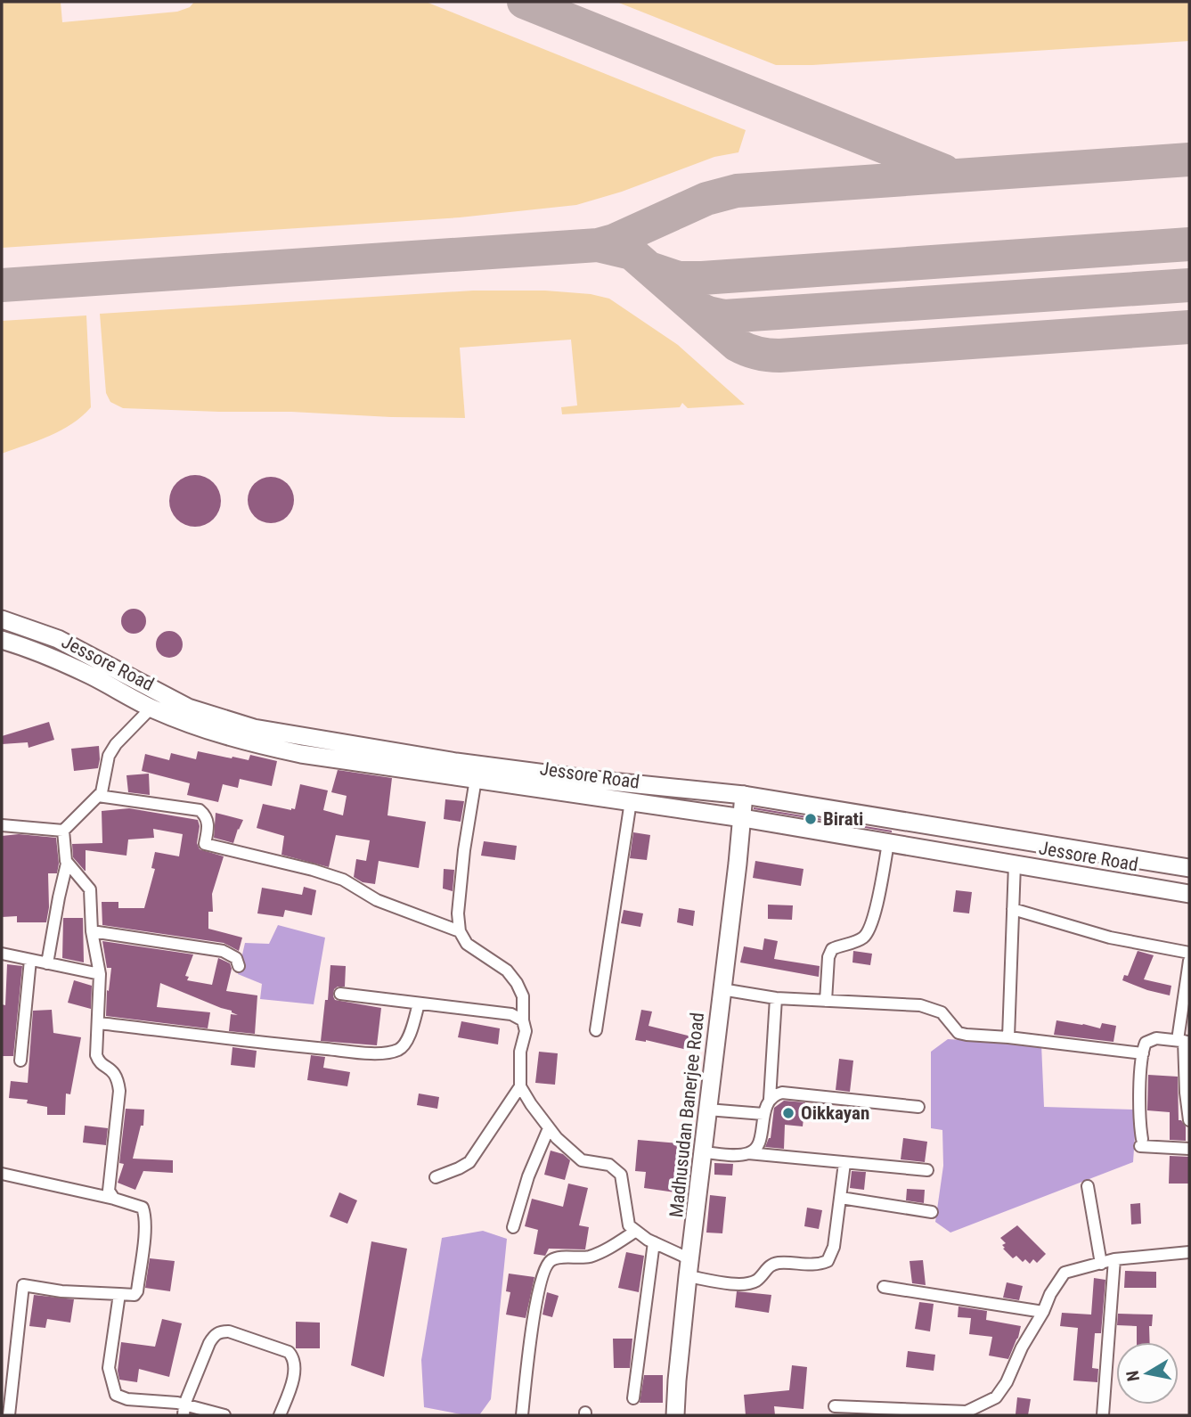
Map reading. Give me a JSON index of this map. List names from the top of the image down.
{
  "streets": {
    "main road": ["Jessore Road", "Madhusudan Banerjee Road"]
  },
  "crossings": [
    ["Jessore Road", "Madhusudan Banerjee Road"]
  ],
  "places": ["Birati", "Oikkayan"],
  "north": "left"
}
